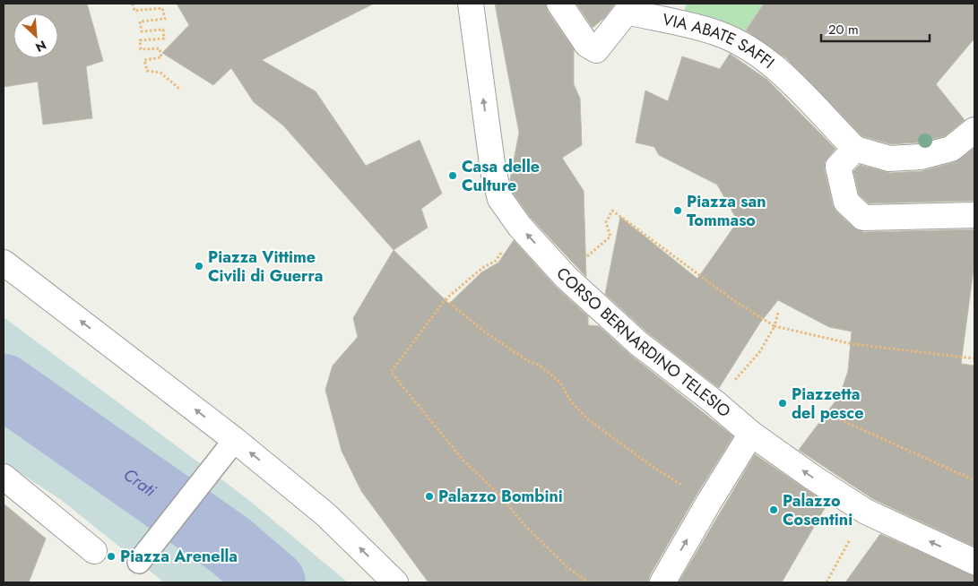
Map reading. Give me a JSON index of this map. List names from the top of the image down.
{
  "streets": {
    "street": ["VIA ABATE SAFFI", "CORSO BERNARDINO TELESIO"]
  },
  "one_way": ["CORSO BERNARDINO TELESIO"],
  "water": ["Crati"],
  "places": [
    "Casa delle Culture",
    "Piazza san Tommaso",
    "Piazza Vittime Civili di Guerra",
    "Piazzetta del pesce",
    "Palazzo Bombini",
    "Palazzo Cosentini",
    "Piazza Arenella"
  ],
  "scale_bar": "20 m",
  "north": "bottom right"
}
